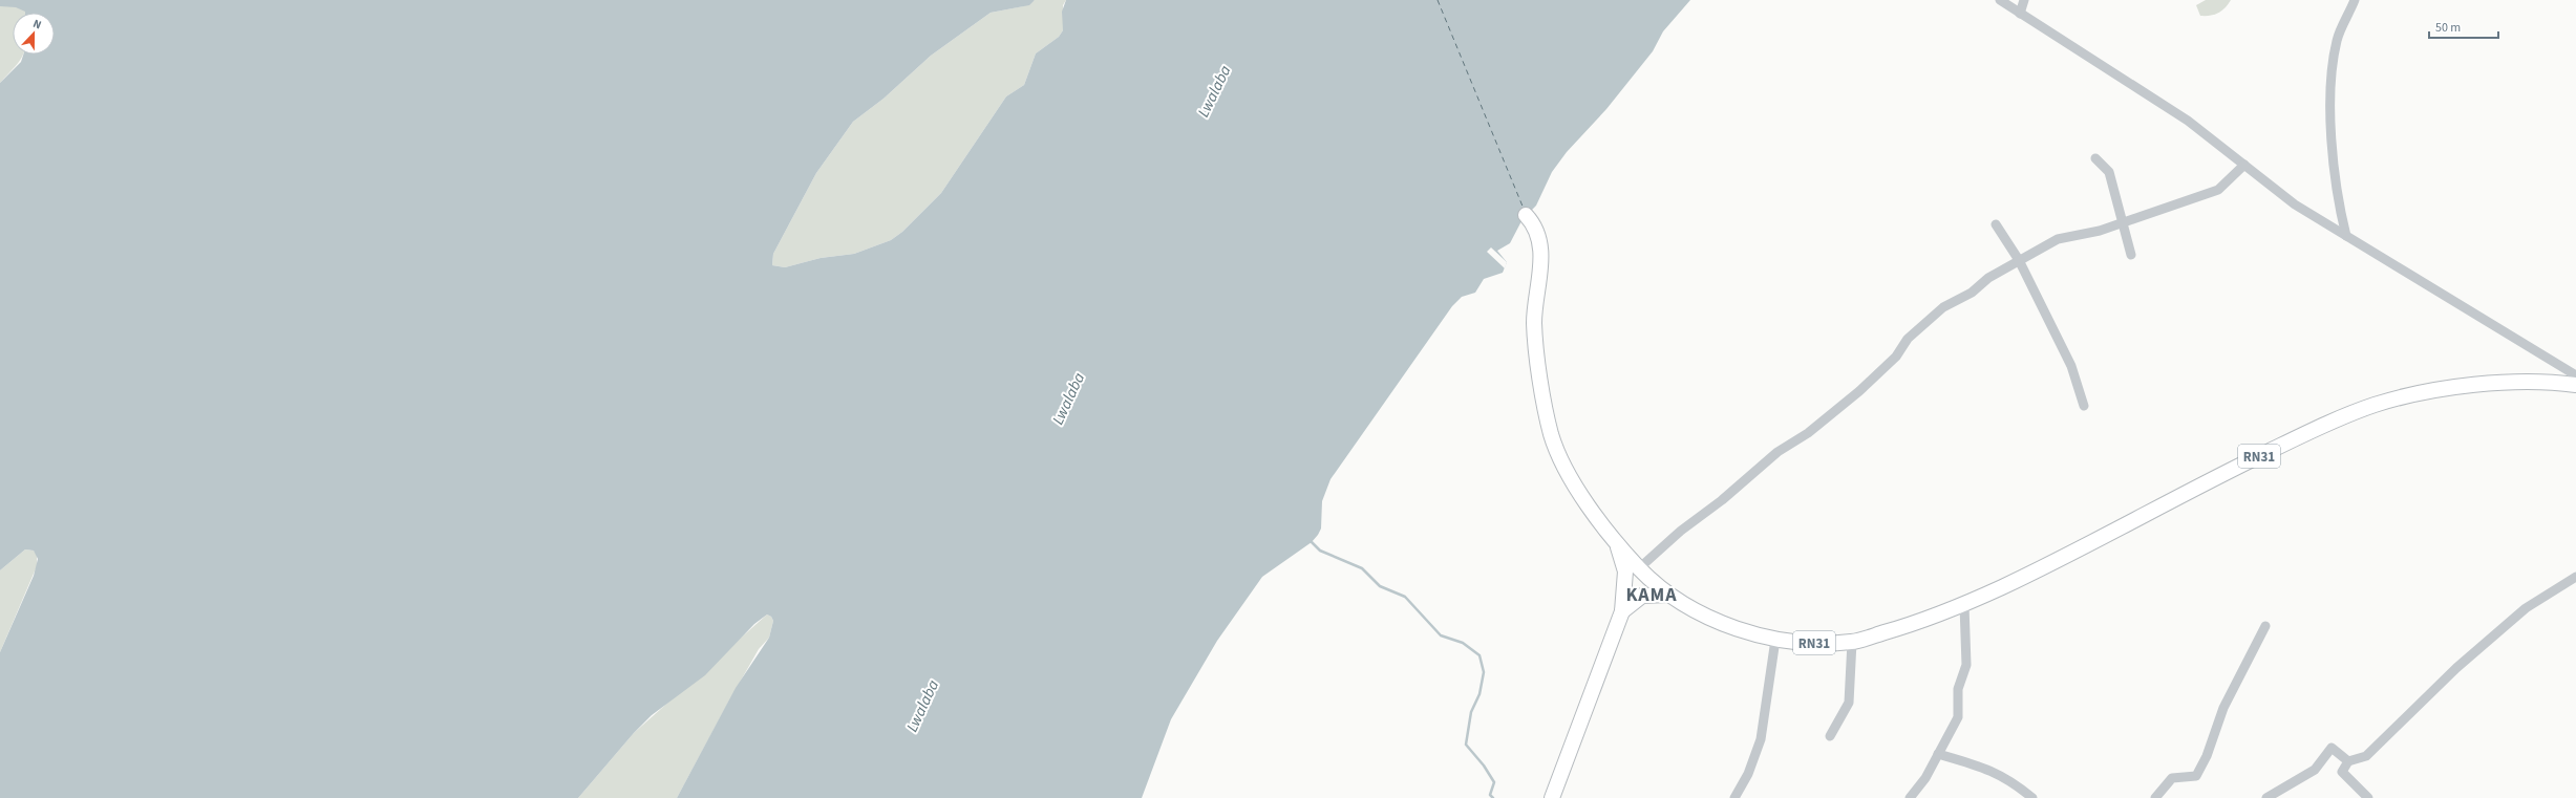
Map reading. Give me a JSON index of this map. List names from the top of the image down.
{
  "streets": {
    "main road": ["RN31"]
  },
  "districts": ["KAMA"],
  "water": ["Lwalaba"],
  "scale_bar": "50 m",
  "north": "top"
}
